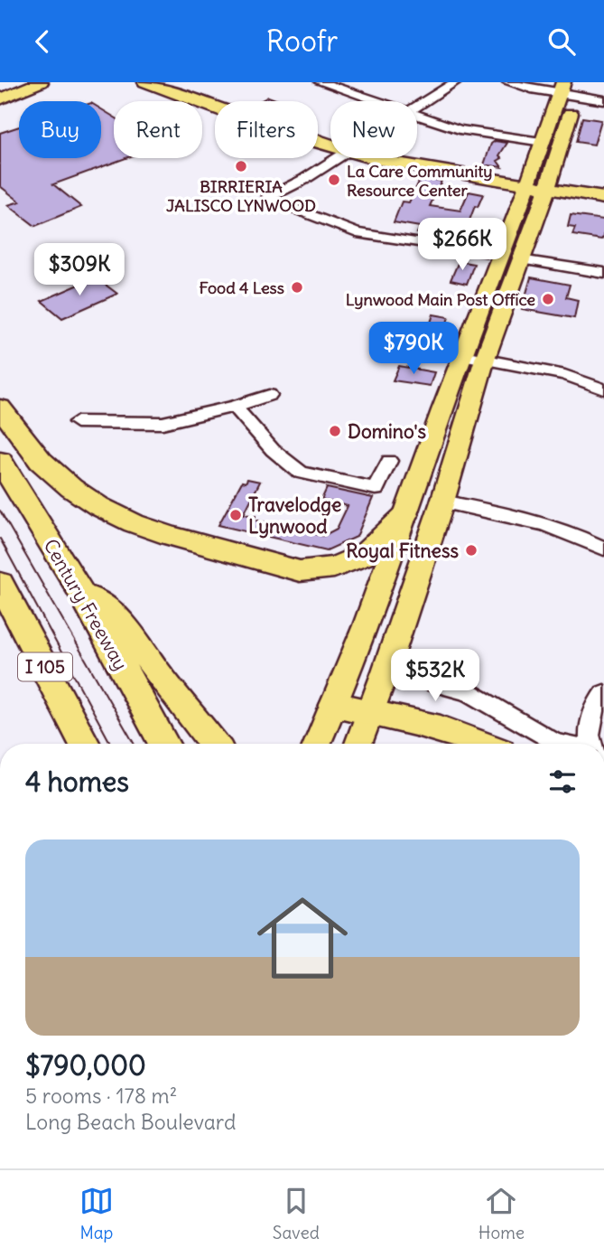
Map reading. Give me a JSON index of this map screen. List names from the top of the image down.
{
  "streets": {
    "highway": ["Century Freeway", "I 105"]
  },
  "places": [
    "BIRRIERIA JALISCO LYNWOOD",
    "La Care Community Resource Center",
    "Food 4 Less",
    "Lynwood Main Post Office",
    "Domino's",
    "Travelodge Lynwood",
    "Royal Fitness"
  ],
  "page": {
    "header": "Roofr",
    "chip": [
      "Buy",
      "Rent",
      "Filters",
      "New"
    ],
    "price": [
      "$266K",
      "$309K",
      "$790K",
      "$532K"
    ],
    "heading": "4 homes",
    "list": [
      {
        "name": "$790,000",
        "note": "5 rooms · 178 m² · Long Beach Boulevard"
      }
    ],
    "tabs": ["Map", "Saved", "Home"]
  }
}
